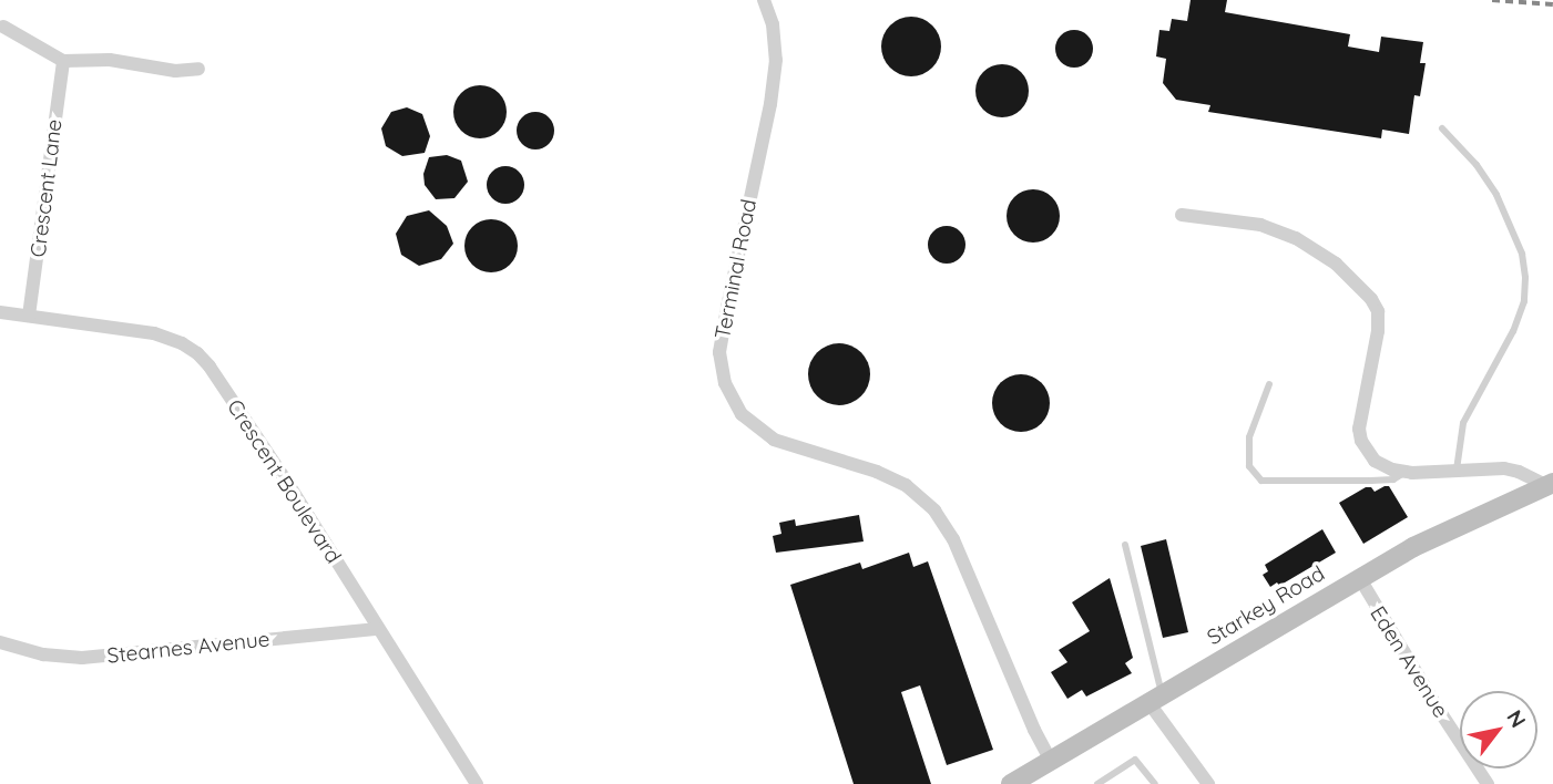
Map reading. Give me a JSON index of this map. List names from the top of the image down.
{
  "streets": {
    "main road": ["Starkey Road"],
    "street": [
      "Crescent Lane",
      "Terminal Road",
      "Crescent Boulevard",
      "Stearnes Avenue",
      "Eden Avenue"
    ]
  },
  "crossings": [
    ["Crescent Lane", "Crescent Boulevard"],
    ["Terminal Road", "Starkey Road"],
    ["Crescent Boulevard", "Stearnes Avenue"],
    ["Starkey Road", "Eden Avenue"]
  ],
  "north": "top right"
}
